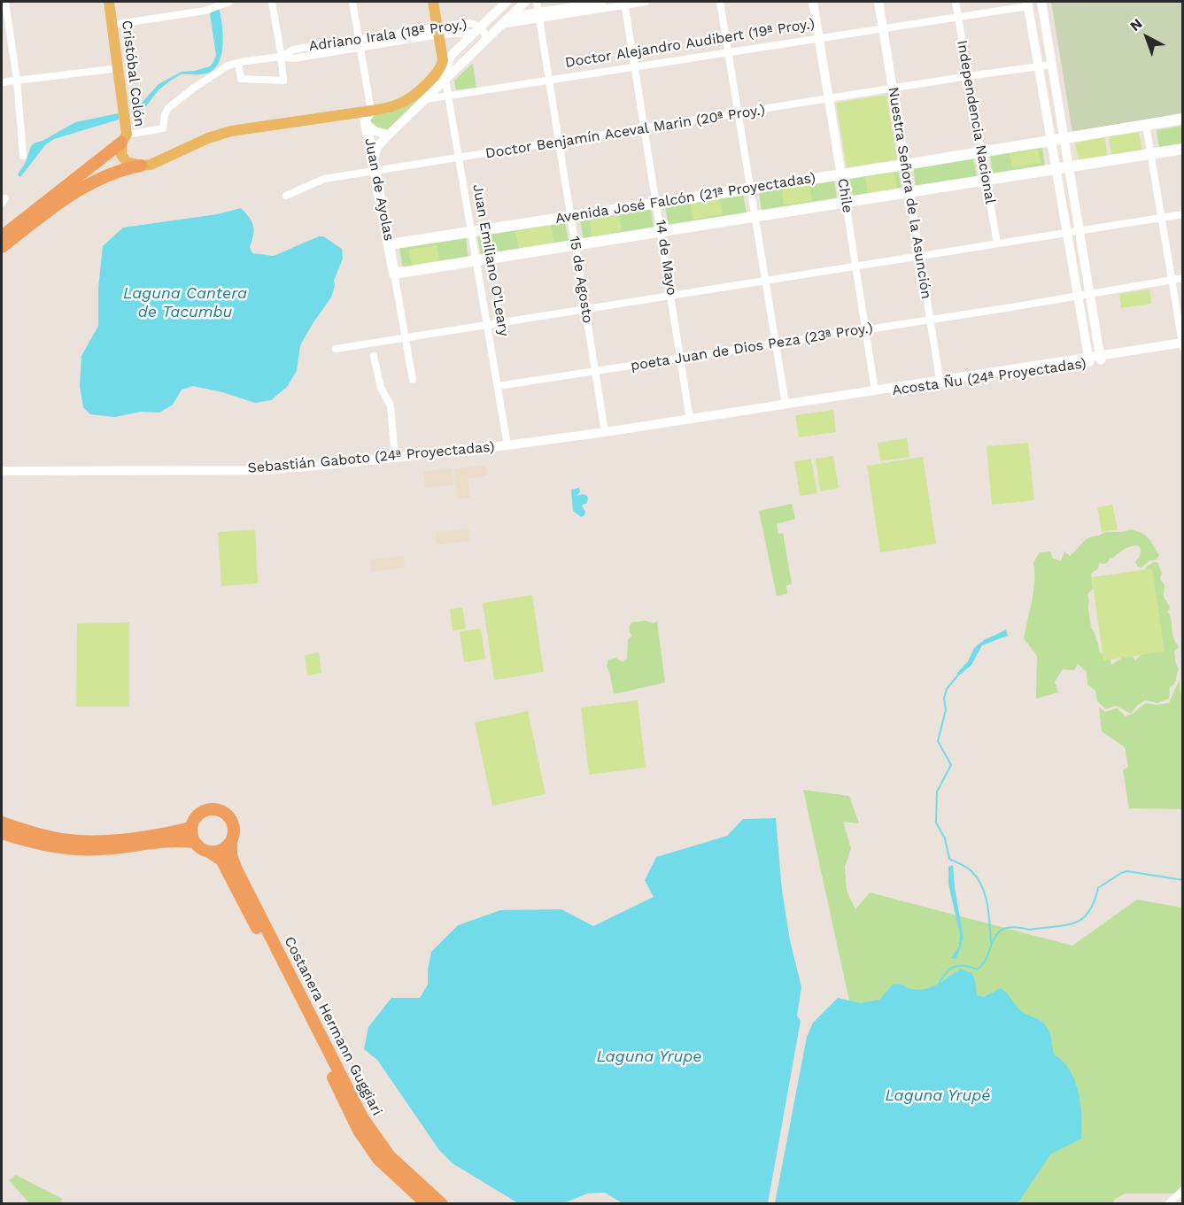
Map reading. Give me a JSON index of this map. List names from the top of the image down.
{
  "streets": {
    "highway": ["Costanera Hermann Guggiari"],
    "main road": [
      "Cristóbal Colón",
      "Juan de Ayolas",
      "Avenida José Falcón (21ª Proyectadas)",
      "Juan Emiliano O'Leary"
    ],
    "street": [
      "Adriano Irala (18ª Proy.)",
      "Doctor Alejandro Audibert (19ª Proy.)",
      "Independencia Nacional",
      "Doctor Benjamín Aceval Marin (20ª Proy.)",
      "Nuestra Señora de la Asunción",
      "Chile",
      "14 de Mayo",
      "15 de Agosto",
      "poeta Juan de Dios Peza (23ª Proy.)",
      "Acosta Ñu (24ª Proyectadas)",
      "Sebastián Gaboto (24ª Proyectadas)"
    ]
  },
  "crossings": [
    ["Adriano Irala (18ª Proy.)", "Cristóbal Colón"],
    ["Adriano Irala (18ª Proy.)", "Juan de Ayolas"],
    ["Adriano Irala (18ª Proy.)", "Juan Emiliano O'Leary"],
    ["Doctor Alejandro Audibert (19ª Proy.)", "Independencia Nacional"],
    ["Doctor Alejandro Audibert (19ª Proy.)", "Nuestra Señora de la Asunción"],
    ["Doctor Alejandro Audibert (19ª Proy.)", "Chile"],
    ["Doctor Alejandro Audibert (19ª Proy.)", "14 de Mayo"],
    ["Doctor Alejandro Audibert (19ª Proy.)", "Juan Emiliano O'Leary"],
    ["Doctor Alejandro Audibert (19ª Proy.)", "15 de Agosto"],
    ["Independencia Nacional", "Doctor Benjamín Aceval Marin (20ª Proy.)"],
    ["Independencia Nacional", "Avenida José Falcón (21ª Proyectadas)"],
    ["Doctor Benjamín Aceval Marin (20ª Proy.)", "Juan de Ayolas"],
    ["Doctor Benjamín Aceval Marin (20ª Proy.)", "Nuestra Señora de la Asunción"],
    ["Doctor Benjamín Aceval Marin (20ª Proy.)", "Chile"],
    ["Doctor Benjamín Aceval Marin (20ª Proy.)", "14 de Mayo"],
    ["Doctor Benjamín Aceval Marin (20ª Proy.)", "Juan Emiliano O'Leary"],
    ["Doctor Benjamín Aceval Marin (20ª Proy.)", "15 de Agosto"],
    ["Juan de Ayolas", "Avenida José Falcón (21ª Proyectadas)"],
    ["Nuestra Señora de la Asunción", "Avenida José Falcón (21ª Proyectadas)"],
    ["Nuestra Señora de la Asunción", "poeta Juan de Dios Peza (23ª Proy.)"],
    ["Nuestra Señora de la Asunción", "Acosta Ñu (24ª Proyectadas)"],
    ["Chile", "Avenida José Falcón (21ª Proyectadas)"],
    ["Chile", "poeta Juan de Dios Peza (23ª Proy.)"],
    ["Chile", "Acosta Ñu (24ª Proyectadas)"],
    ["Avenida José Falcón (21ª Proyectadas)", "14 de Mayo"],
    ["Avenida José Falcón (21ª Proyectadas)", "Juan Emiliano O'Leary"],
    ["Avenida José Falcón (21ª Proyectadas)", "15 de Agosto"],
    ["14 de Mayo", "poeta Juan de Dios Peza (23ª Proy.)"],
    ["14 de Mayo", "Sebastián Gaboto (24ª Proyectadas)"],
    ["Juan Emiliano O'Leary", "poeta Juan de Dios Peza (23ª Proy.)"],
    ["Juan Emiliano O'Leary", "Sebastián Gaboto (24ª Proyectadas)"],
    ["15 de Agosto", "poeta Juan de Dios Peza (23ª Proy.)"],
    ["15 de Agosto", "Sebastián Gaboto (24ª Proyectadas)"]
  ],
  "water": ["Laguna Cantera de Tacumbu", "Laguna Yrupe", "Laguna Yrupé"],
  "north": "top left"
}
